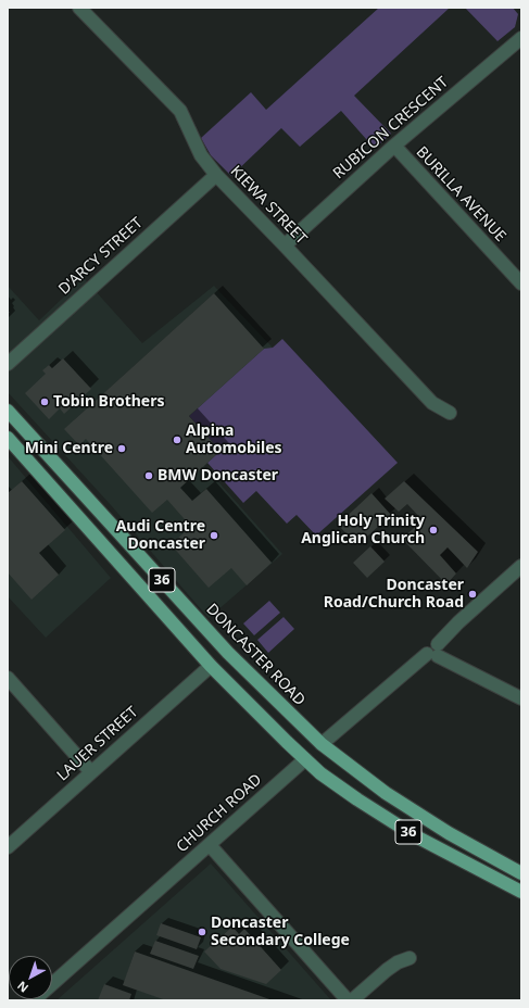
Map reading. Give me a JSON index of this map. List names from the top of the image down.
{
  "streets": {
    "main road": ["36", "DONCASTER ROAD", "CHURCH ROAD"],
    "street": [
      "RUBICON CRESCENT",
      "BURILLA AVENUE",
      "KIEWA STREET",
      "D'ARCY STREET",
      "LAUER STREET"
    ]
  },
  "crossings": [
    ["RUBICON CRESCENT", "BURILLA AVENUE"],
    ["RUBICON CRESCENT", "KIEWA STREET"],
    ["KIEWA STREET", "D'ARCY STREET"],
    ["36", "LAUER STREET"],
    ["36", "CHURCH ROAD"],
    ["DONCASTER ROAD", "CHURCH ROAD"]
  ],
  "places": [
    "Tobin Brothers",
    "Alpina Automobiles",
    "Mini Centre",
    "BMW Doncaster",
    "Holy Trinity Anglican Church",
    "Audi Centre Doncaster",
    "Doncaster Road/Church Road",
    "Doncaster Secondary College"
  ],
  "north": "bottom left"
}
